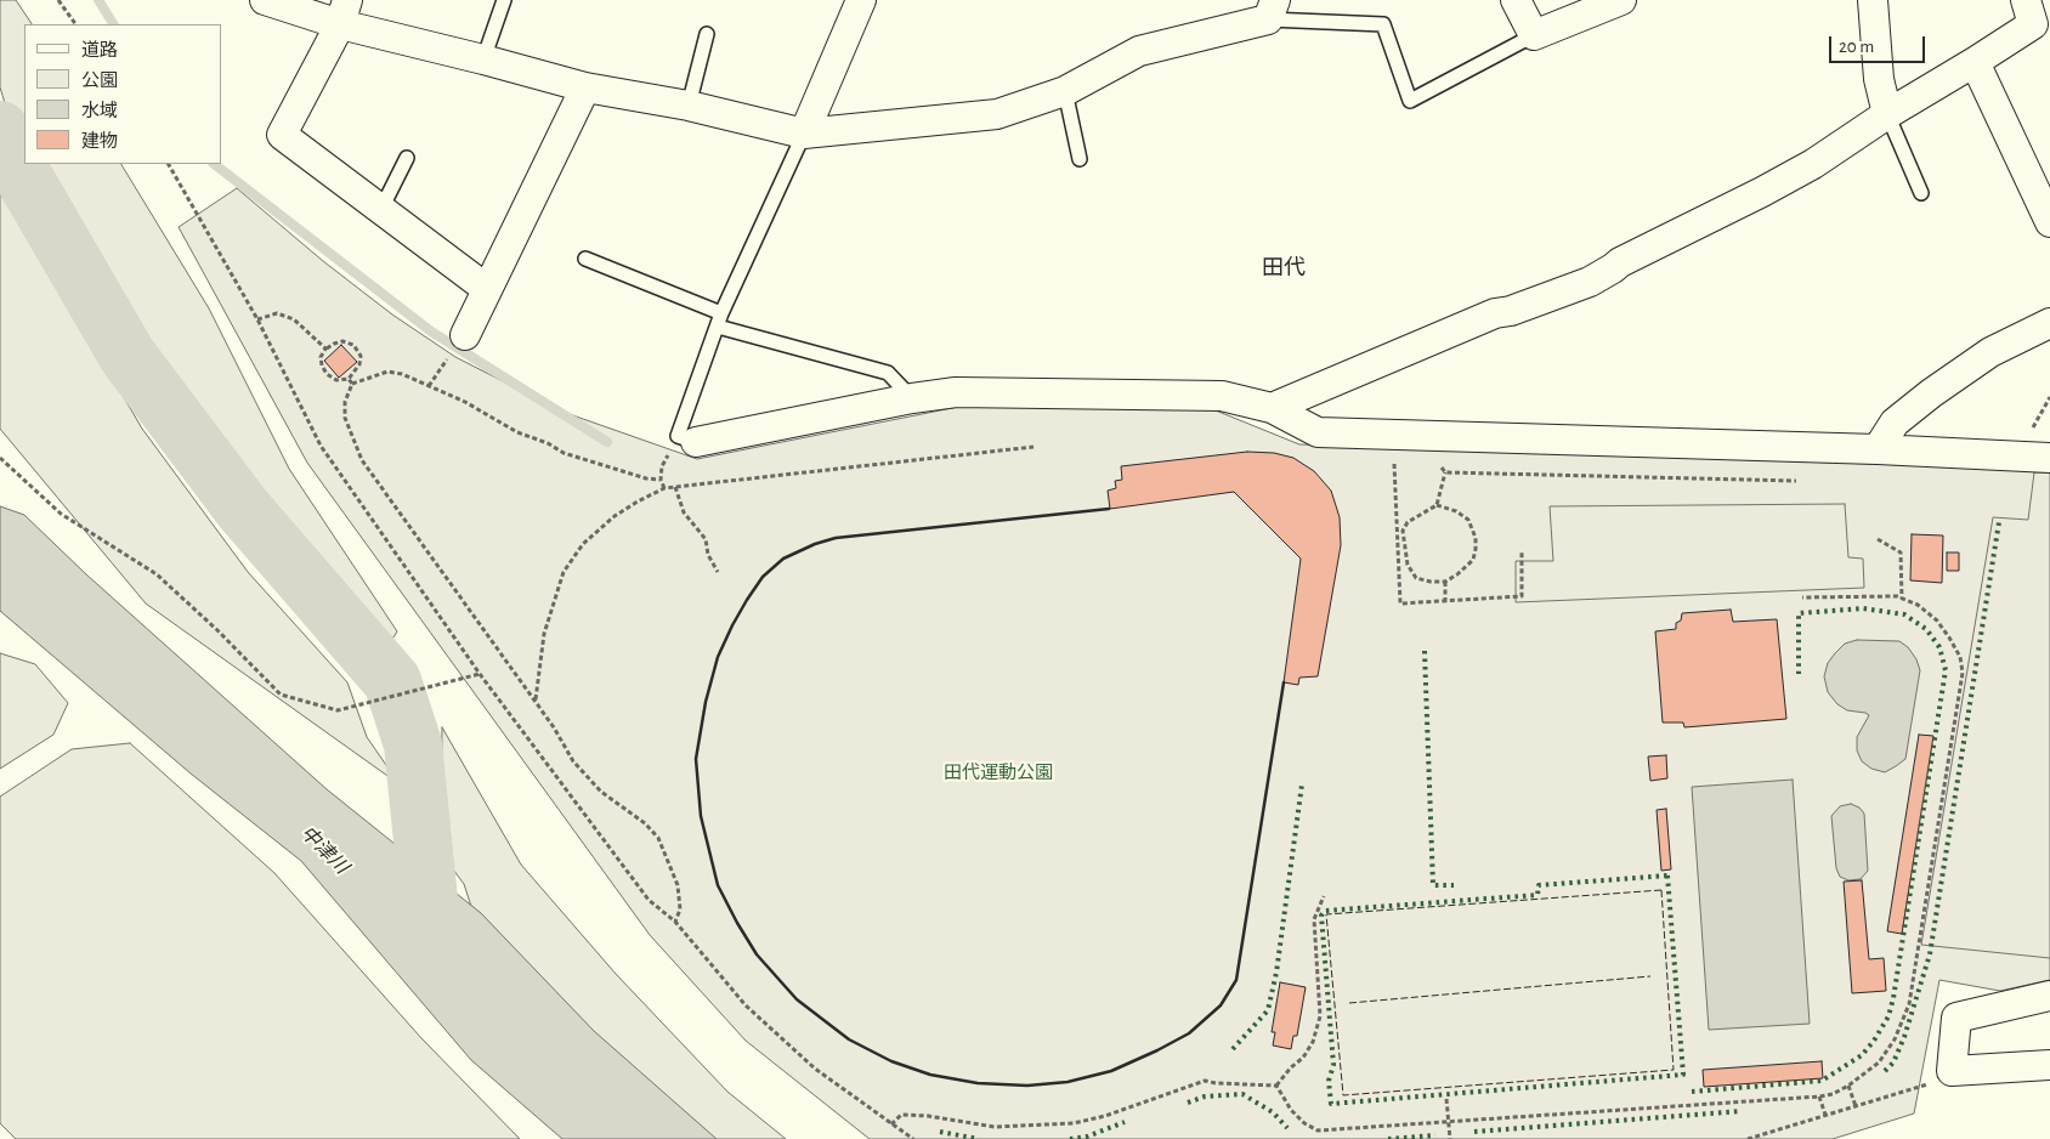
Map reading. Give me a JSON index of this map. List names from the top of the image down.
{
  "districts": ["田代"],
  "water": ["中津川"],
  "parks": ["田代運動公園"],
  "legend": [
    "道路",
    "公園",
    "水域",
    "建物"
  ],
  "scale_bar": "20 m"
}
